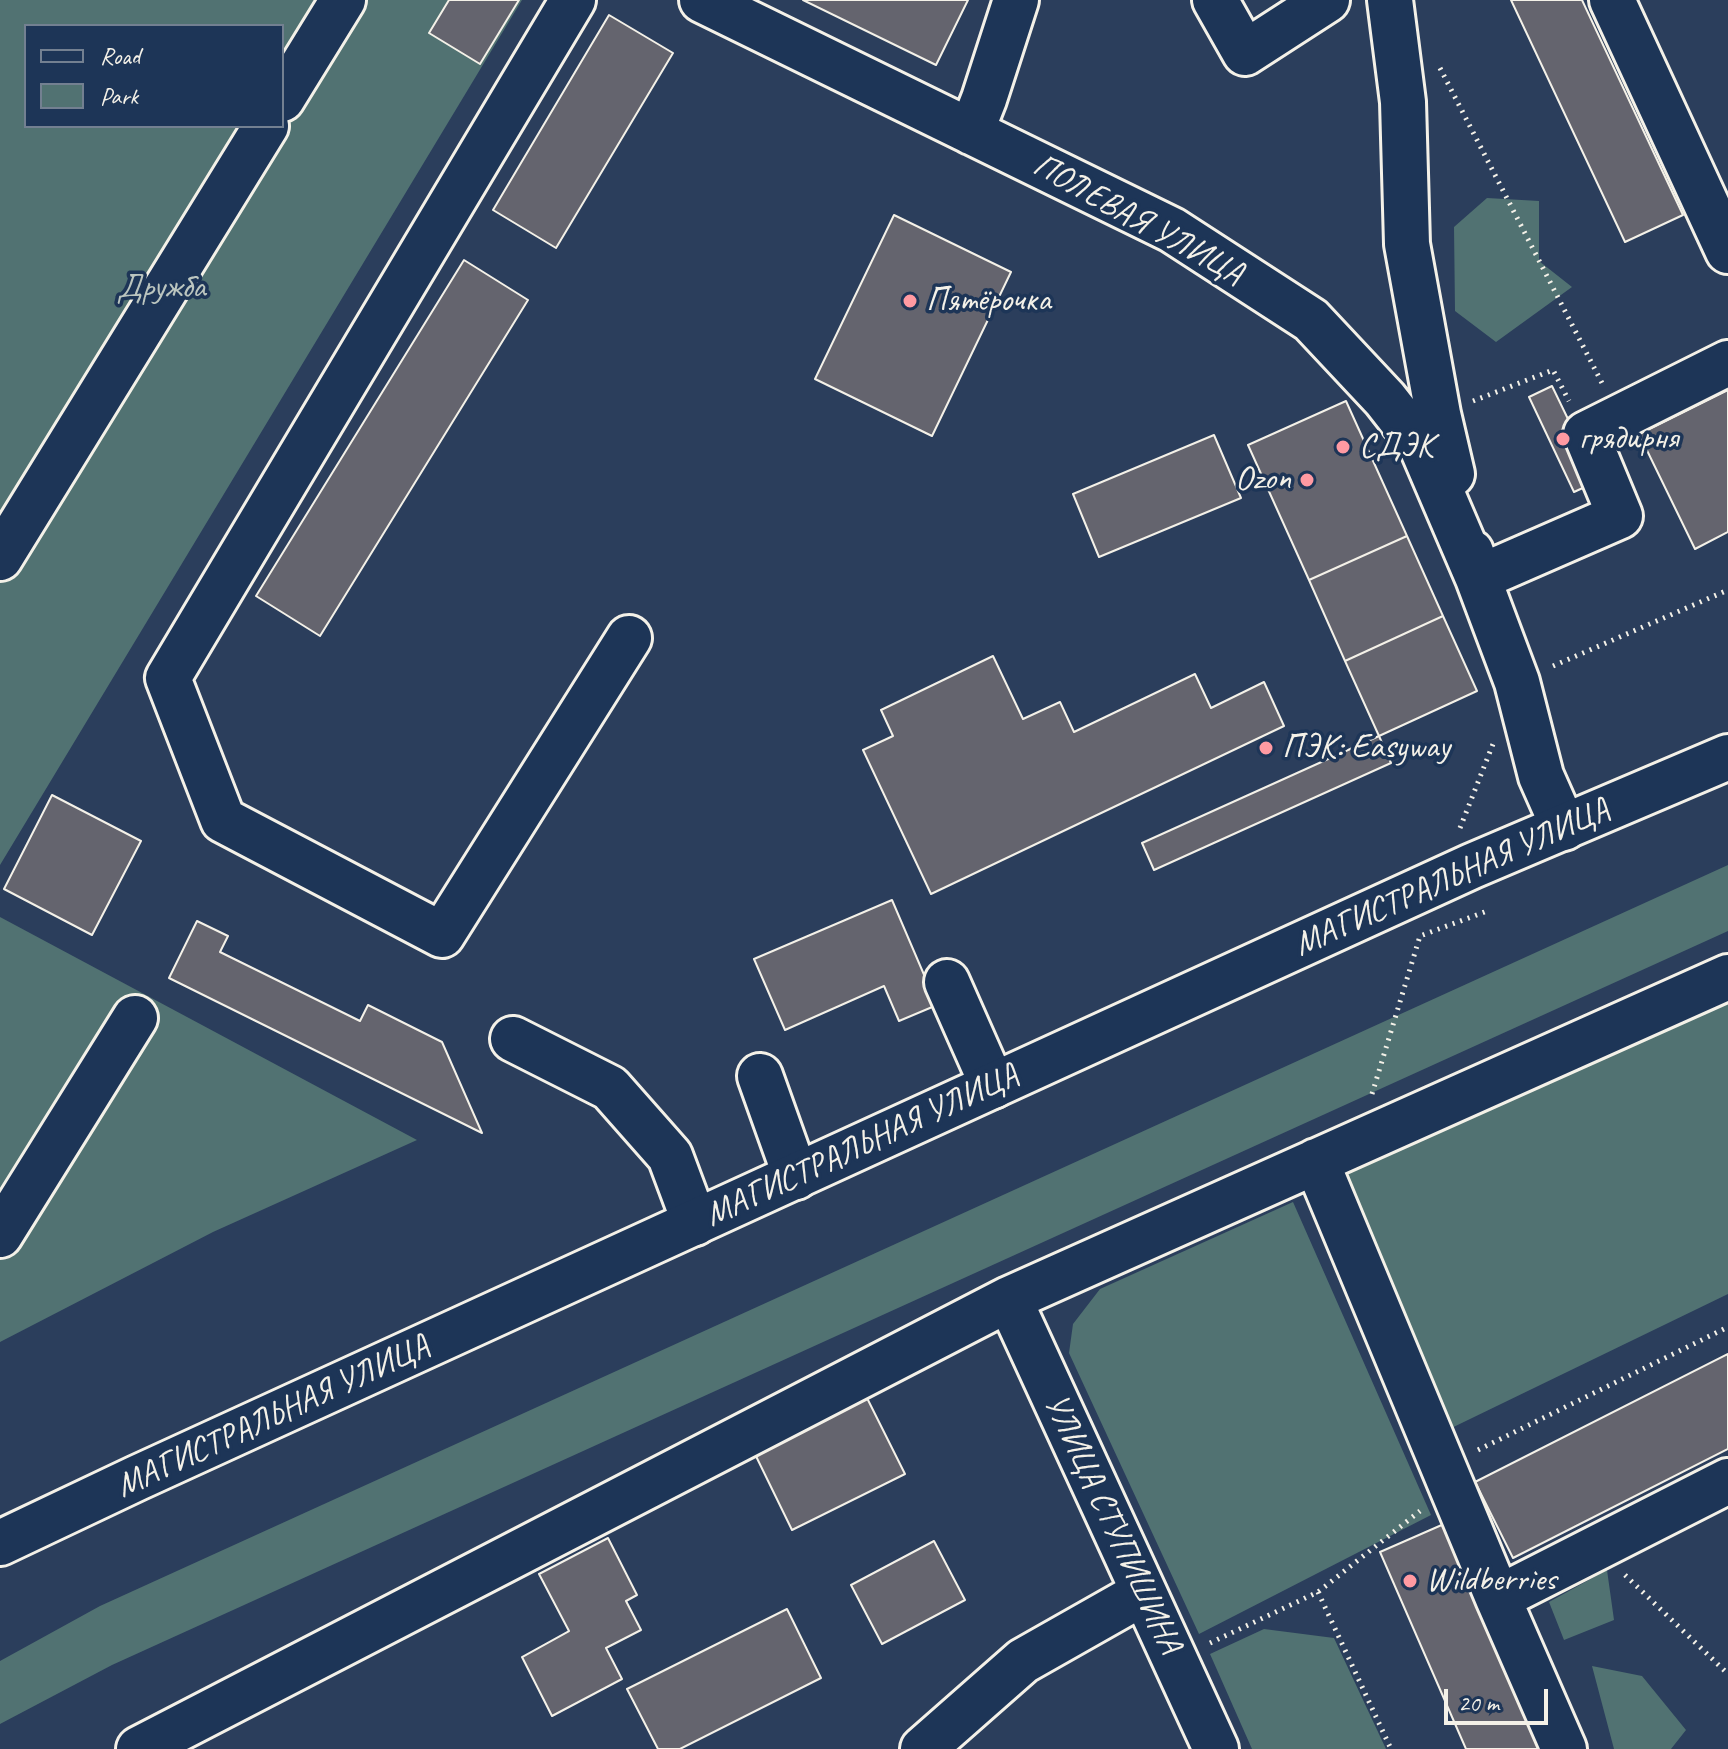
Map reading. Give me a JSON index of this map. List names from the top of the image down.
{
  "streets": {
    "street": ["ПОЛЕВАЯ УЛИЦА", "МАГИСТРАЛЬНАЯ УЛИЦА", "УЛИЦА СТУПИШИНА"]
  },
  "crossings": [
    ["ПОЛЕВАЯ УЛИЦА", "МАГИСТРАЛЬНАЯ УЛИЦА"]
  ],
  "parks": ["Дружба"],
  "places": [
    "Пятёрочка",
    "грядирня",
    "СДЭК",
    "Ozon",
    "ПЭК: Easyway",
    "Wildberries"
  ],
  "legend": ["Road", "Park"],
  "scale_bar": "20 m"
}
